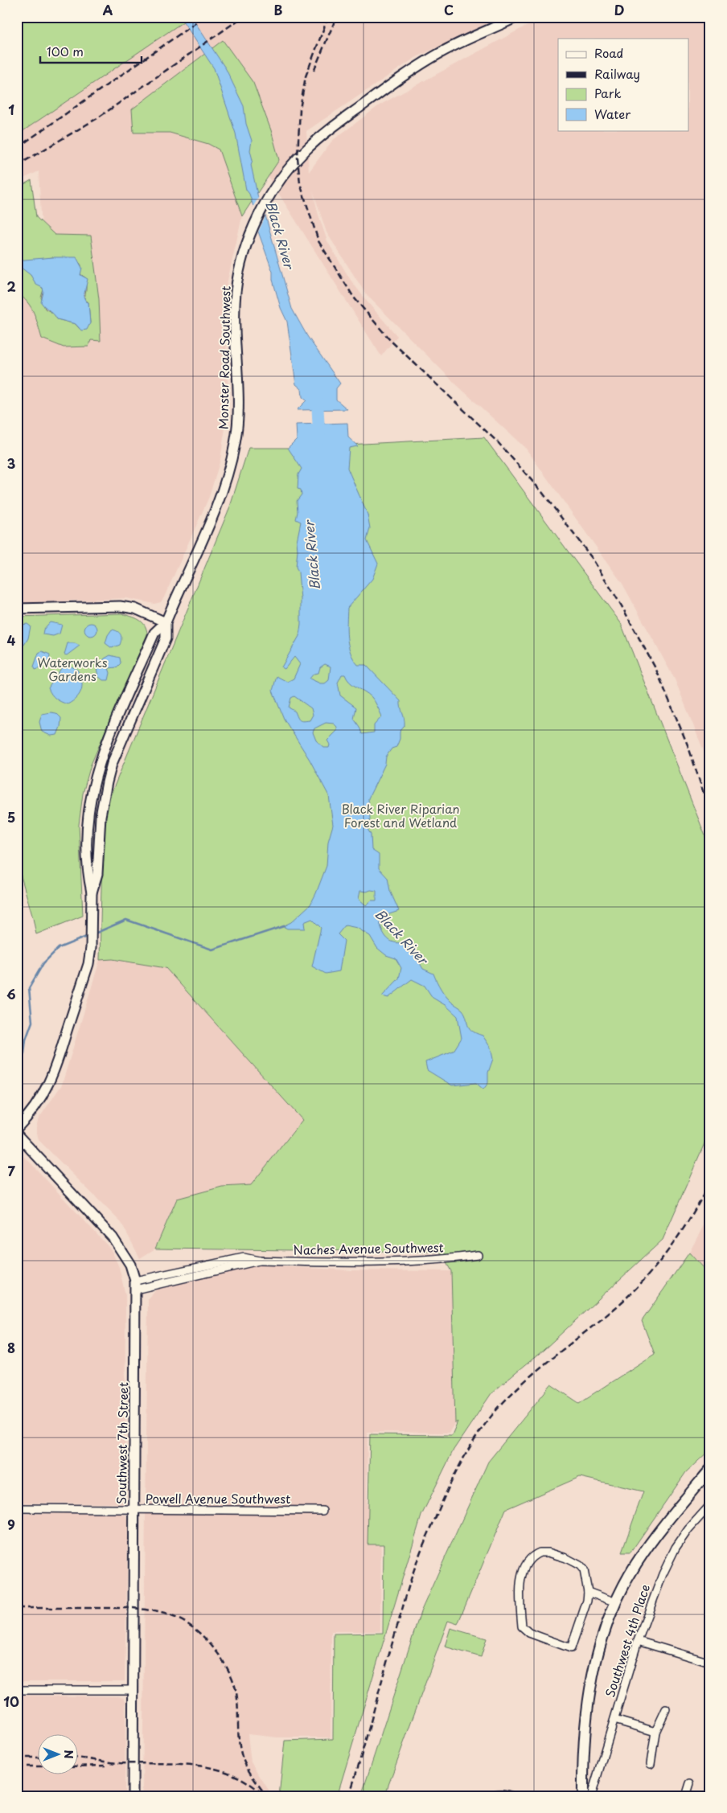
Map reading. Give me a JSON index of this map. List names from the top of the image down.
{
  "streets": {
    "street": [
      "Monster Road Southwest",
      "Naches Avenue Southwest",
      "Southwest 7th Street",
      "Powell Avenue Southwest",
      "Southwest 4th Place"
    ]
  },
  "crossings": [
    ["Naches Avenue Southwest", "Southwest 7th Street"],
    ["Southwest 7th Street", "Powell Avenue Southwest"]
  ],
  "water": ["Black River"],
  "parks": ["Waterworks Gardens", "Black River Riparian Forest and Wetland"],
  "legend": [
    "Road",
    "Railway",
    "Park",
    "Water"
  ],
  "scale_bar": "100 m",
  "north": "right",
  "grid": {
    "columns": [
      "A",
      "B",
      "C",
      "D"
    ],
    "rows": [
      "1",
      "2",
      "3",
      "4",
      "5",
      "6",
      "7",
      "8",
      "9",
      "10"
    ]
  }
}
